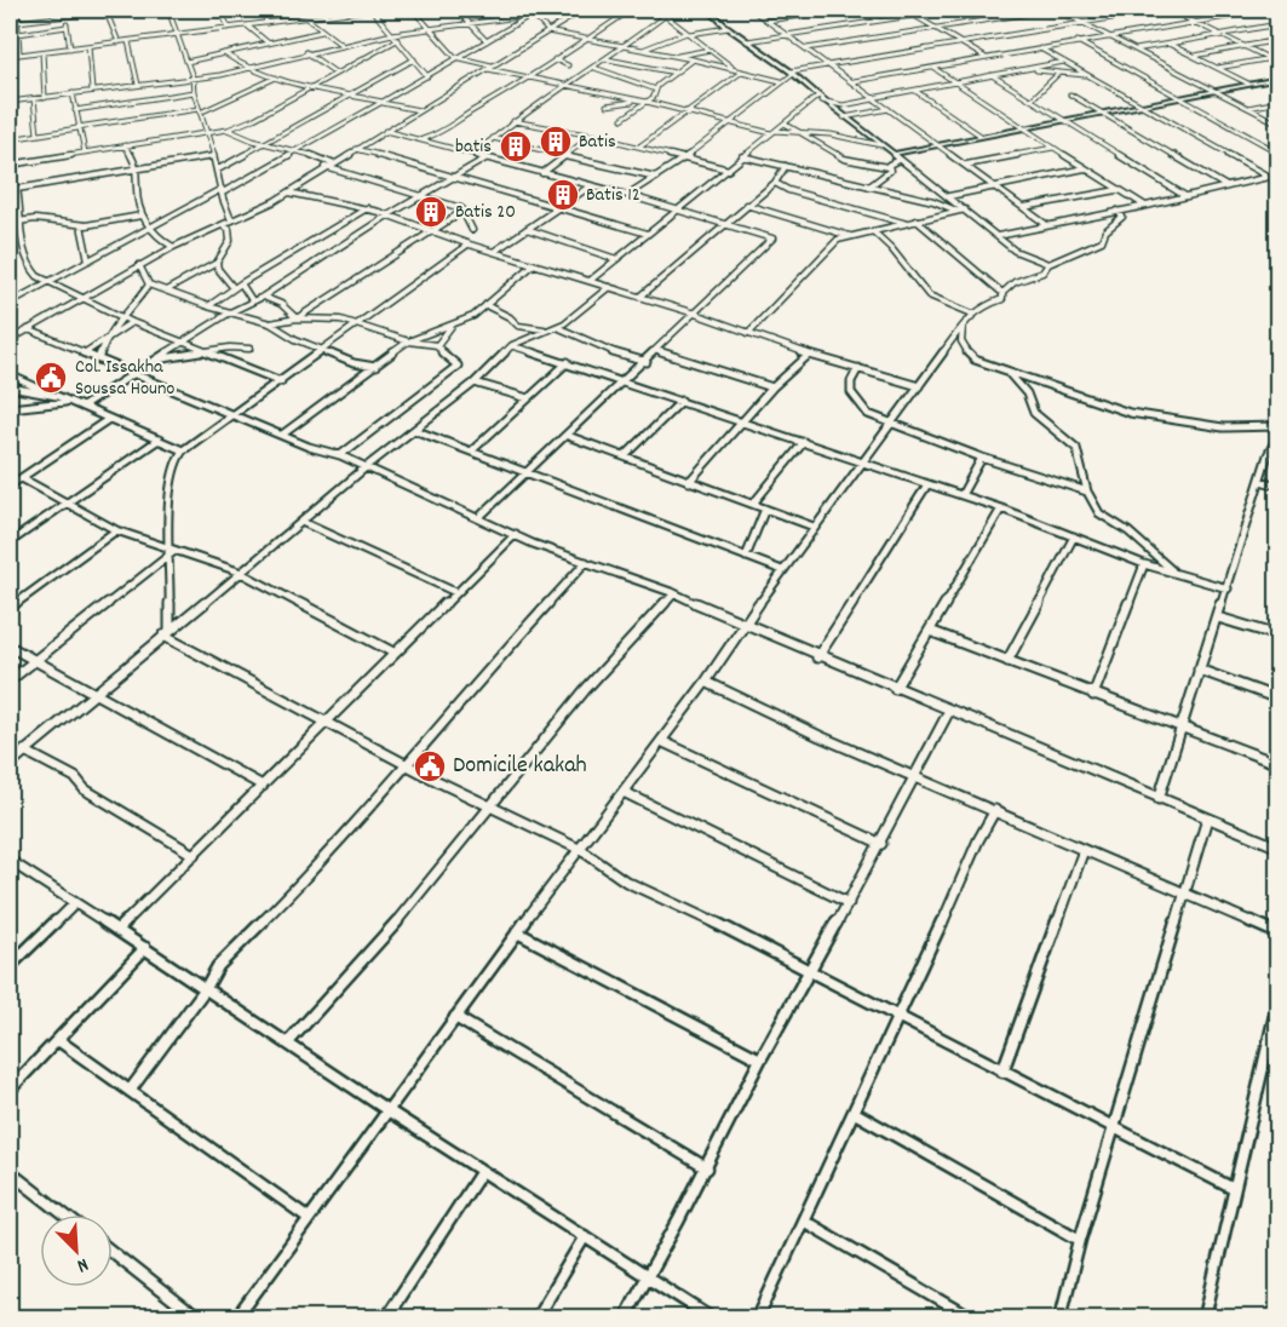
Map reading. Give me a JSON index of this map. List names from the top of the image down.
{
  "places": {
    "building": [
      "Batis",
      "batis",
      "Batis 12",
      "Batis 20"
    ],
    "public building": ["Col. Issakha Soussa Houno", "Domicile kakah"]
  },
  "north": "bottom right"
}
